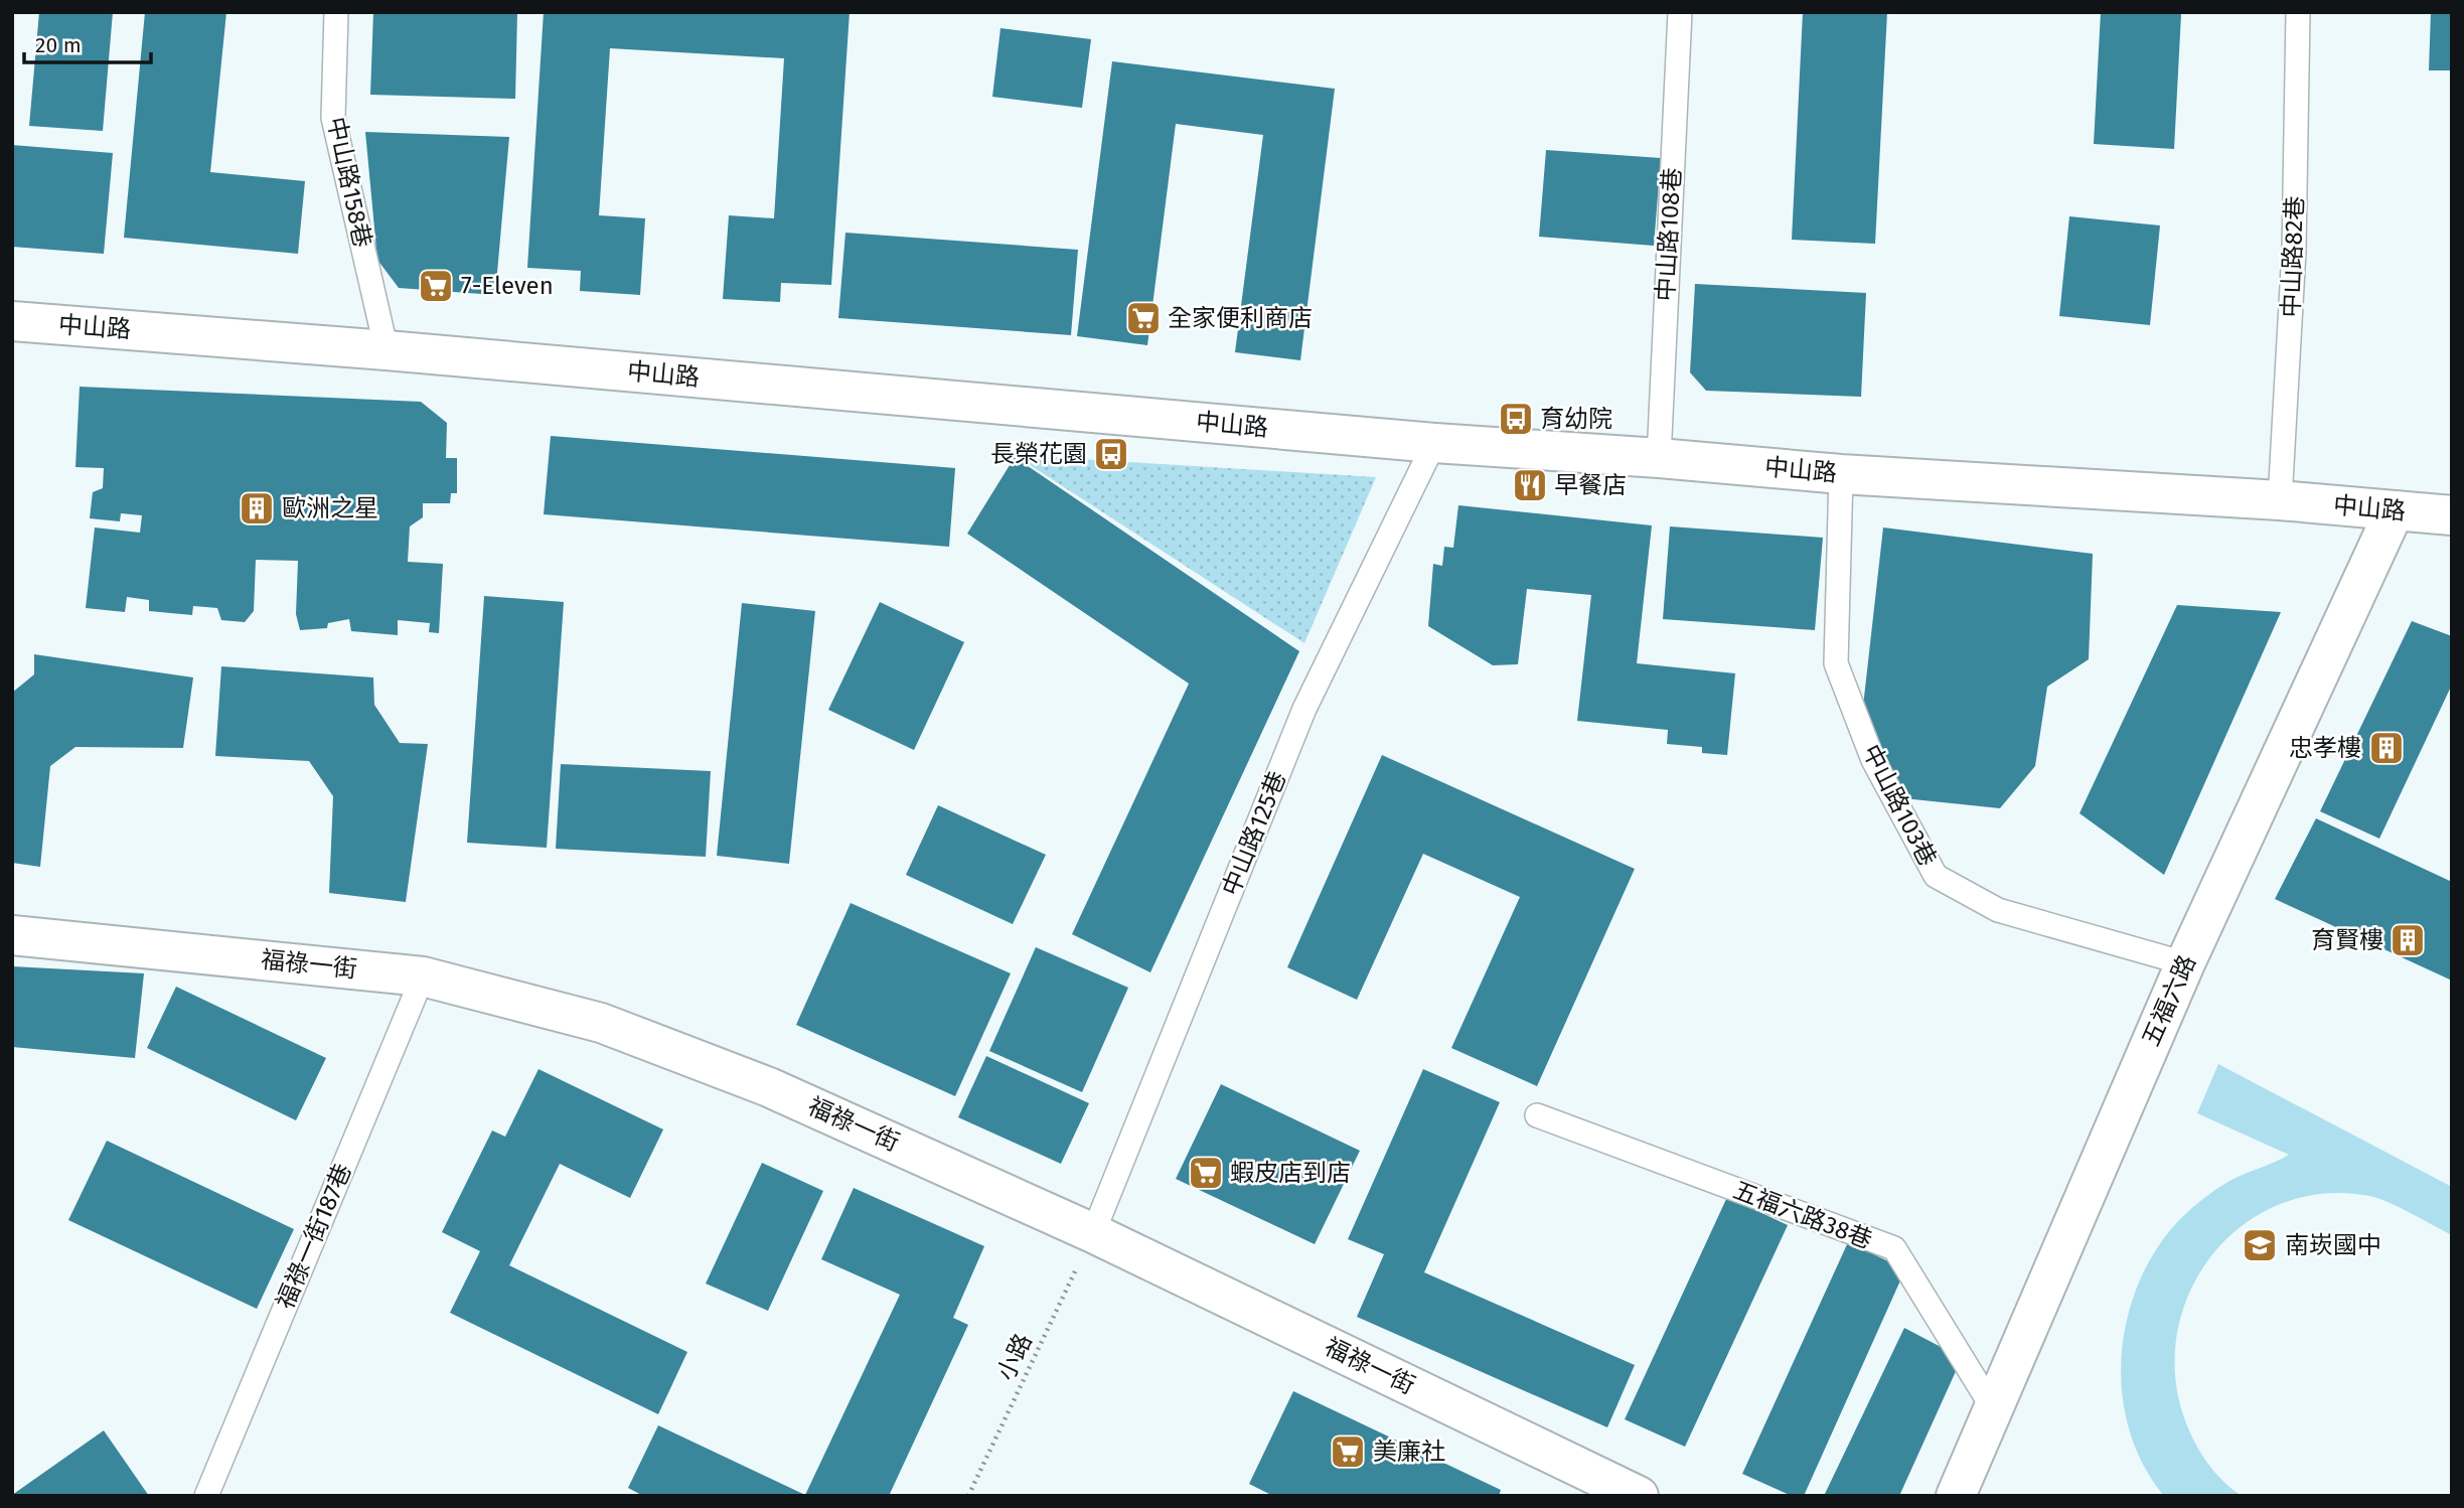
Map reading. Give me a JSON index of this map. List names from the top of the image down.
{
  "streets": {
    "street": ["中山路", "福祿一街", "五福六路"],
    "lane": [
      "中山路158巷",
      "中山路108巷",
      "中山路82巷",
      "中山路103巷",
      "中山路125巷",
      "五福六路38巷",
      "福祿一街187巷"
    ],
    "path": ["小路"]
  },
  "crossings": [
    ["中山路158巷", "中山路"],
    ["中山路108巷", "中山路"],
    ["中山路82巷", "中山路"],
    ["中山路", "中山路103巷"],
    ["中山路", "中山路125巷"],
    ["中山路", "五福六路"],
    ["中山路103巷", "五福六路"],
    ["中山路125巷", "福祿一街"],
    ["中山路125巷", "小路"],
    ["福祿一街", "福祿一街187巷"],
    ["福祿一街", "小路"],
    ["五福六路", "五福六路38巷"]
  ],
  "places": {
    "supermarket": [
      "7-Eleven",
      "全家便利商店",
      "蝦皮店到店",
      "美廉社"
    ],
    "bus stop": ["育幼院", "長榮花園"],
    "restaurant": ["早餐店"],
    "building": ["歐洲之星", "忠孝樓", "育賢樓"],
    "school or university": ["南崁國中"]
  },
  "scale_bar": "20 m"
}
